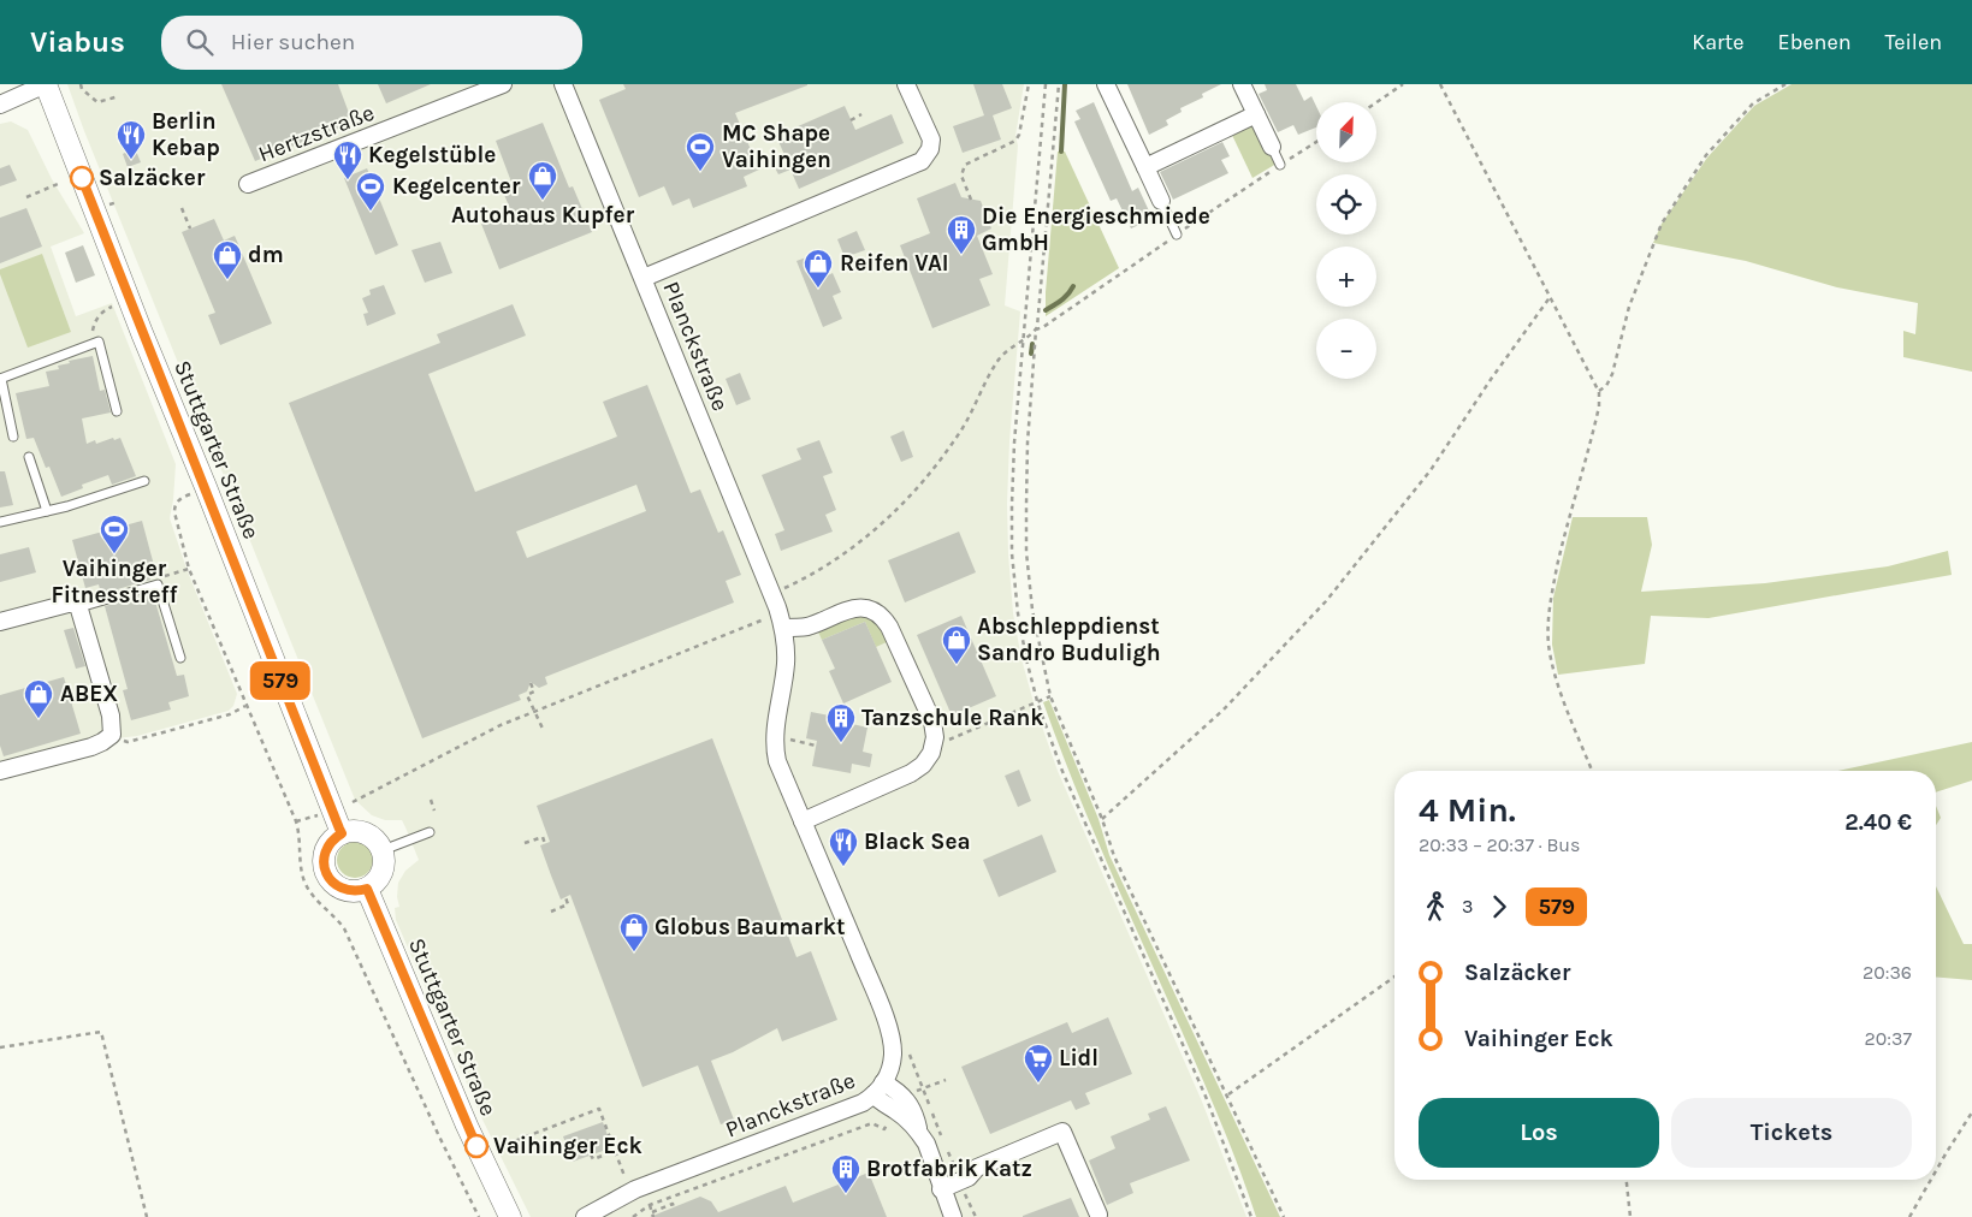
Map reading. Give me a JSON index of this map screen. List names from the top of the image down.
{
  "streets": {
    "street": ["Hertzstraße", "Planckstraße", "Stuttgarter Straße"]
  },
  "places": {
    "restaurant": ["Berlin Kebap", "Kegelstüble", "Black Sea"],
    "sports": ["MC Shape Vaihingen", "Kegelcenter", "Vaihinger Fitnesstreff"],
    "other": ["Salzäcker", "Vaihinger Eck"],
    "shop": [
      "Autohaus Kupfer",
      "dm",
      "Reifen VAI",
      "Abschleppdienst Sandro Buduligh",
      "ABEX",
      "Globus Baumarkt"
    ],
    "building": ["Die Energieschmiede GmbH", "Tanzschule Rank", "Brotfabrik Katz"],
    "supermarket": ["Lidl"]
  },
  "lines": ["bus line 579"],
  "north": "top right",
  "page": {
    "header": "Viabus",
    "search": "Hier suchen",
    "nav": ["Karte", "Ebenen", "Teilen"],
    "on_map": "579",
    "map_buttons": ["+", "−"],
    "heading": ["4 Min.", "20:33 – 20:37 · Bus", "2.40 €"],
    "legs": ["3", "579"],
    "list": [
      {
        "name": "Salzäcker",
        "value": "20:36"
      },
      {
        "name": "Vaihinger Eck",
        "value": "20:37"
      }
    ],
    "buttons": ["Los", "Tickets"]
  }
}
